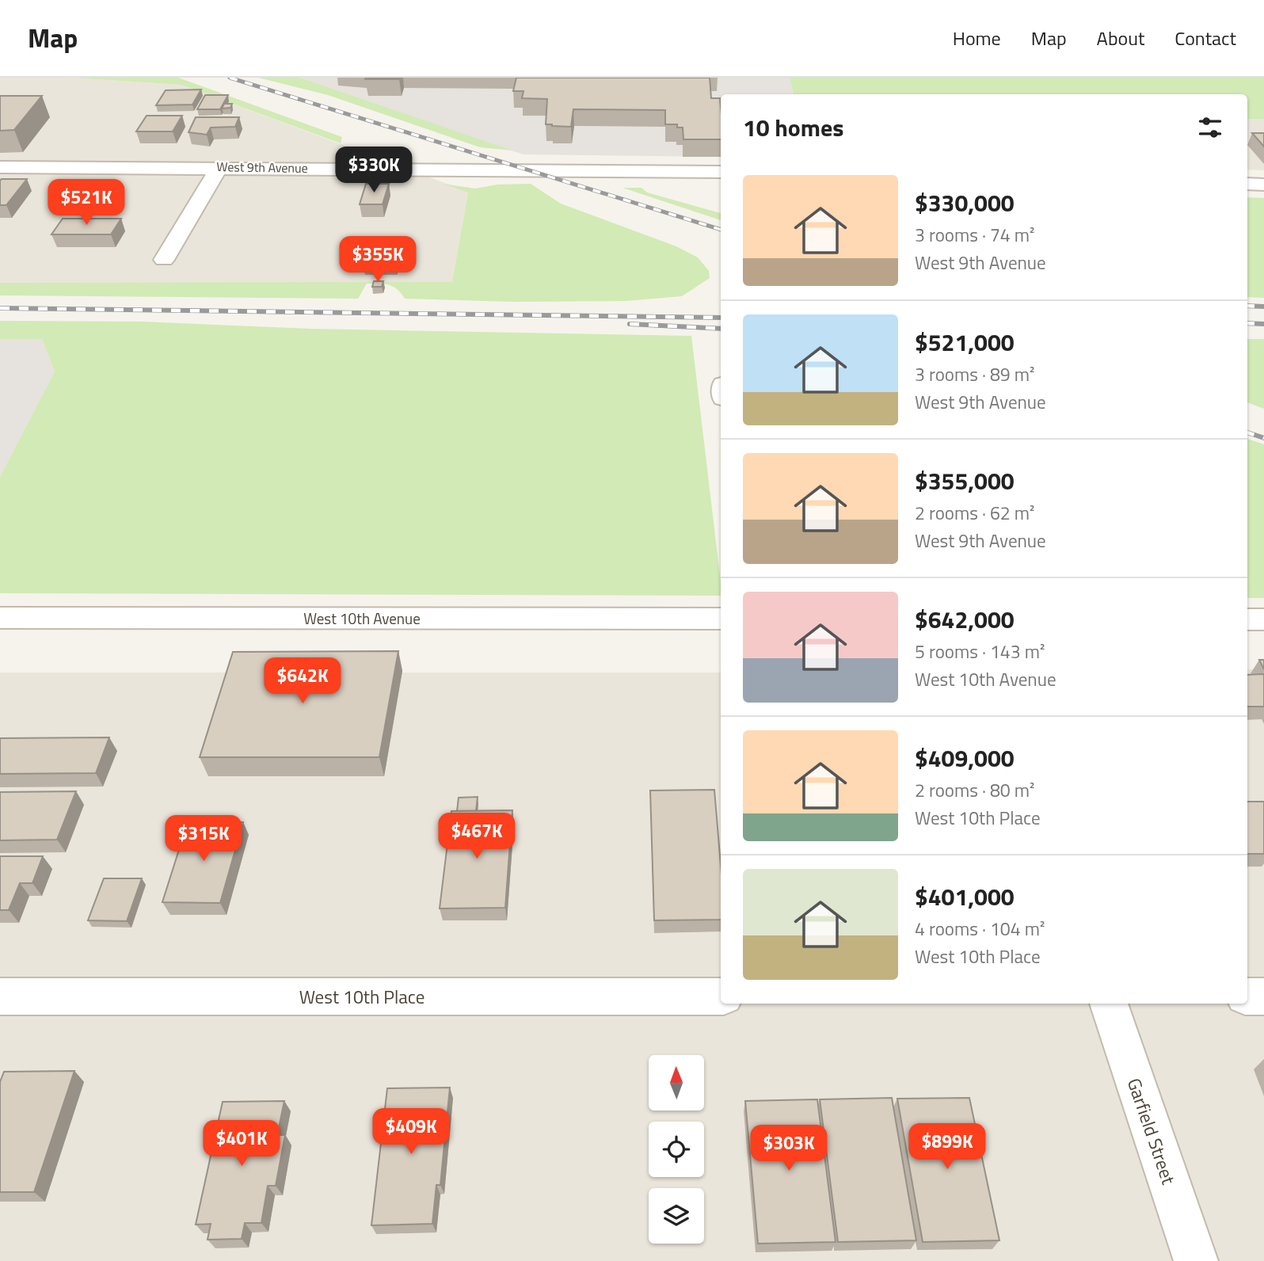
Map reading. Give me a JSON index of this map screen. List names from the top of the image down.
{
  "streets": {
    "street": [
      "West 9th Avenue",
      "West 10th Avenue",
      "West 10th Place",
      "Garfield Street"
    ]
  },
  "north": "top",
  "page": {
    "header": "Map",
    "nav": [
      "Home",
      "Map",
      "About",
      "Contact"
    ],
    "heading": "10 homes",
    "price": [
      "$330K",
      "$521K",
      "$355K",
      "$642K",
      "$467K",
      "$315K",
      "$409K",
      "$401K",
      "$899K",
      "$303K"
    ],
    "list": [
      {
        "name": "$330,000",
        "note": "3 rooms · 74 m² · West 9th Avenue"
      },
      {
        "name": "$521,000",
        "note": "3 rooms · 89 m² · West 9th Avenue"
      },
      {
        "name": "$355,000",
        "note": "2 rooms · 62 m² · West 9th Avenue"
      },
      {
        "name": "$642,000",
        "note": "5 rooms · 143 m² · West 10th Avenue"
      },
      {
        "name": "$409,000",
        "note": "2 rooms · 80 m² · West 10th Place"
      },
      {
        "name": "$401,000",
        "note": "4 rooms · 104 m² · West 10th Place"
      }
    ]
  }
}
